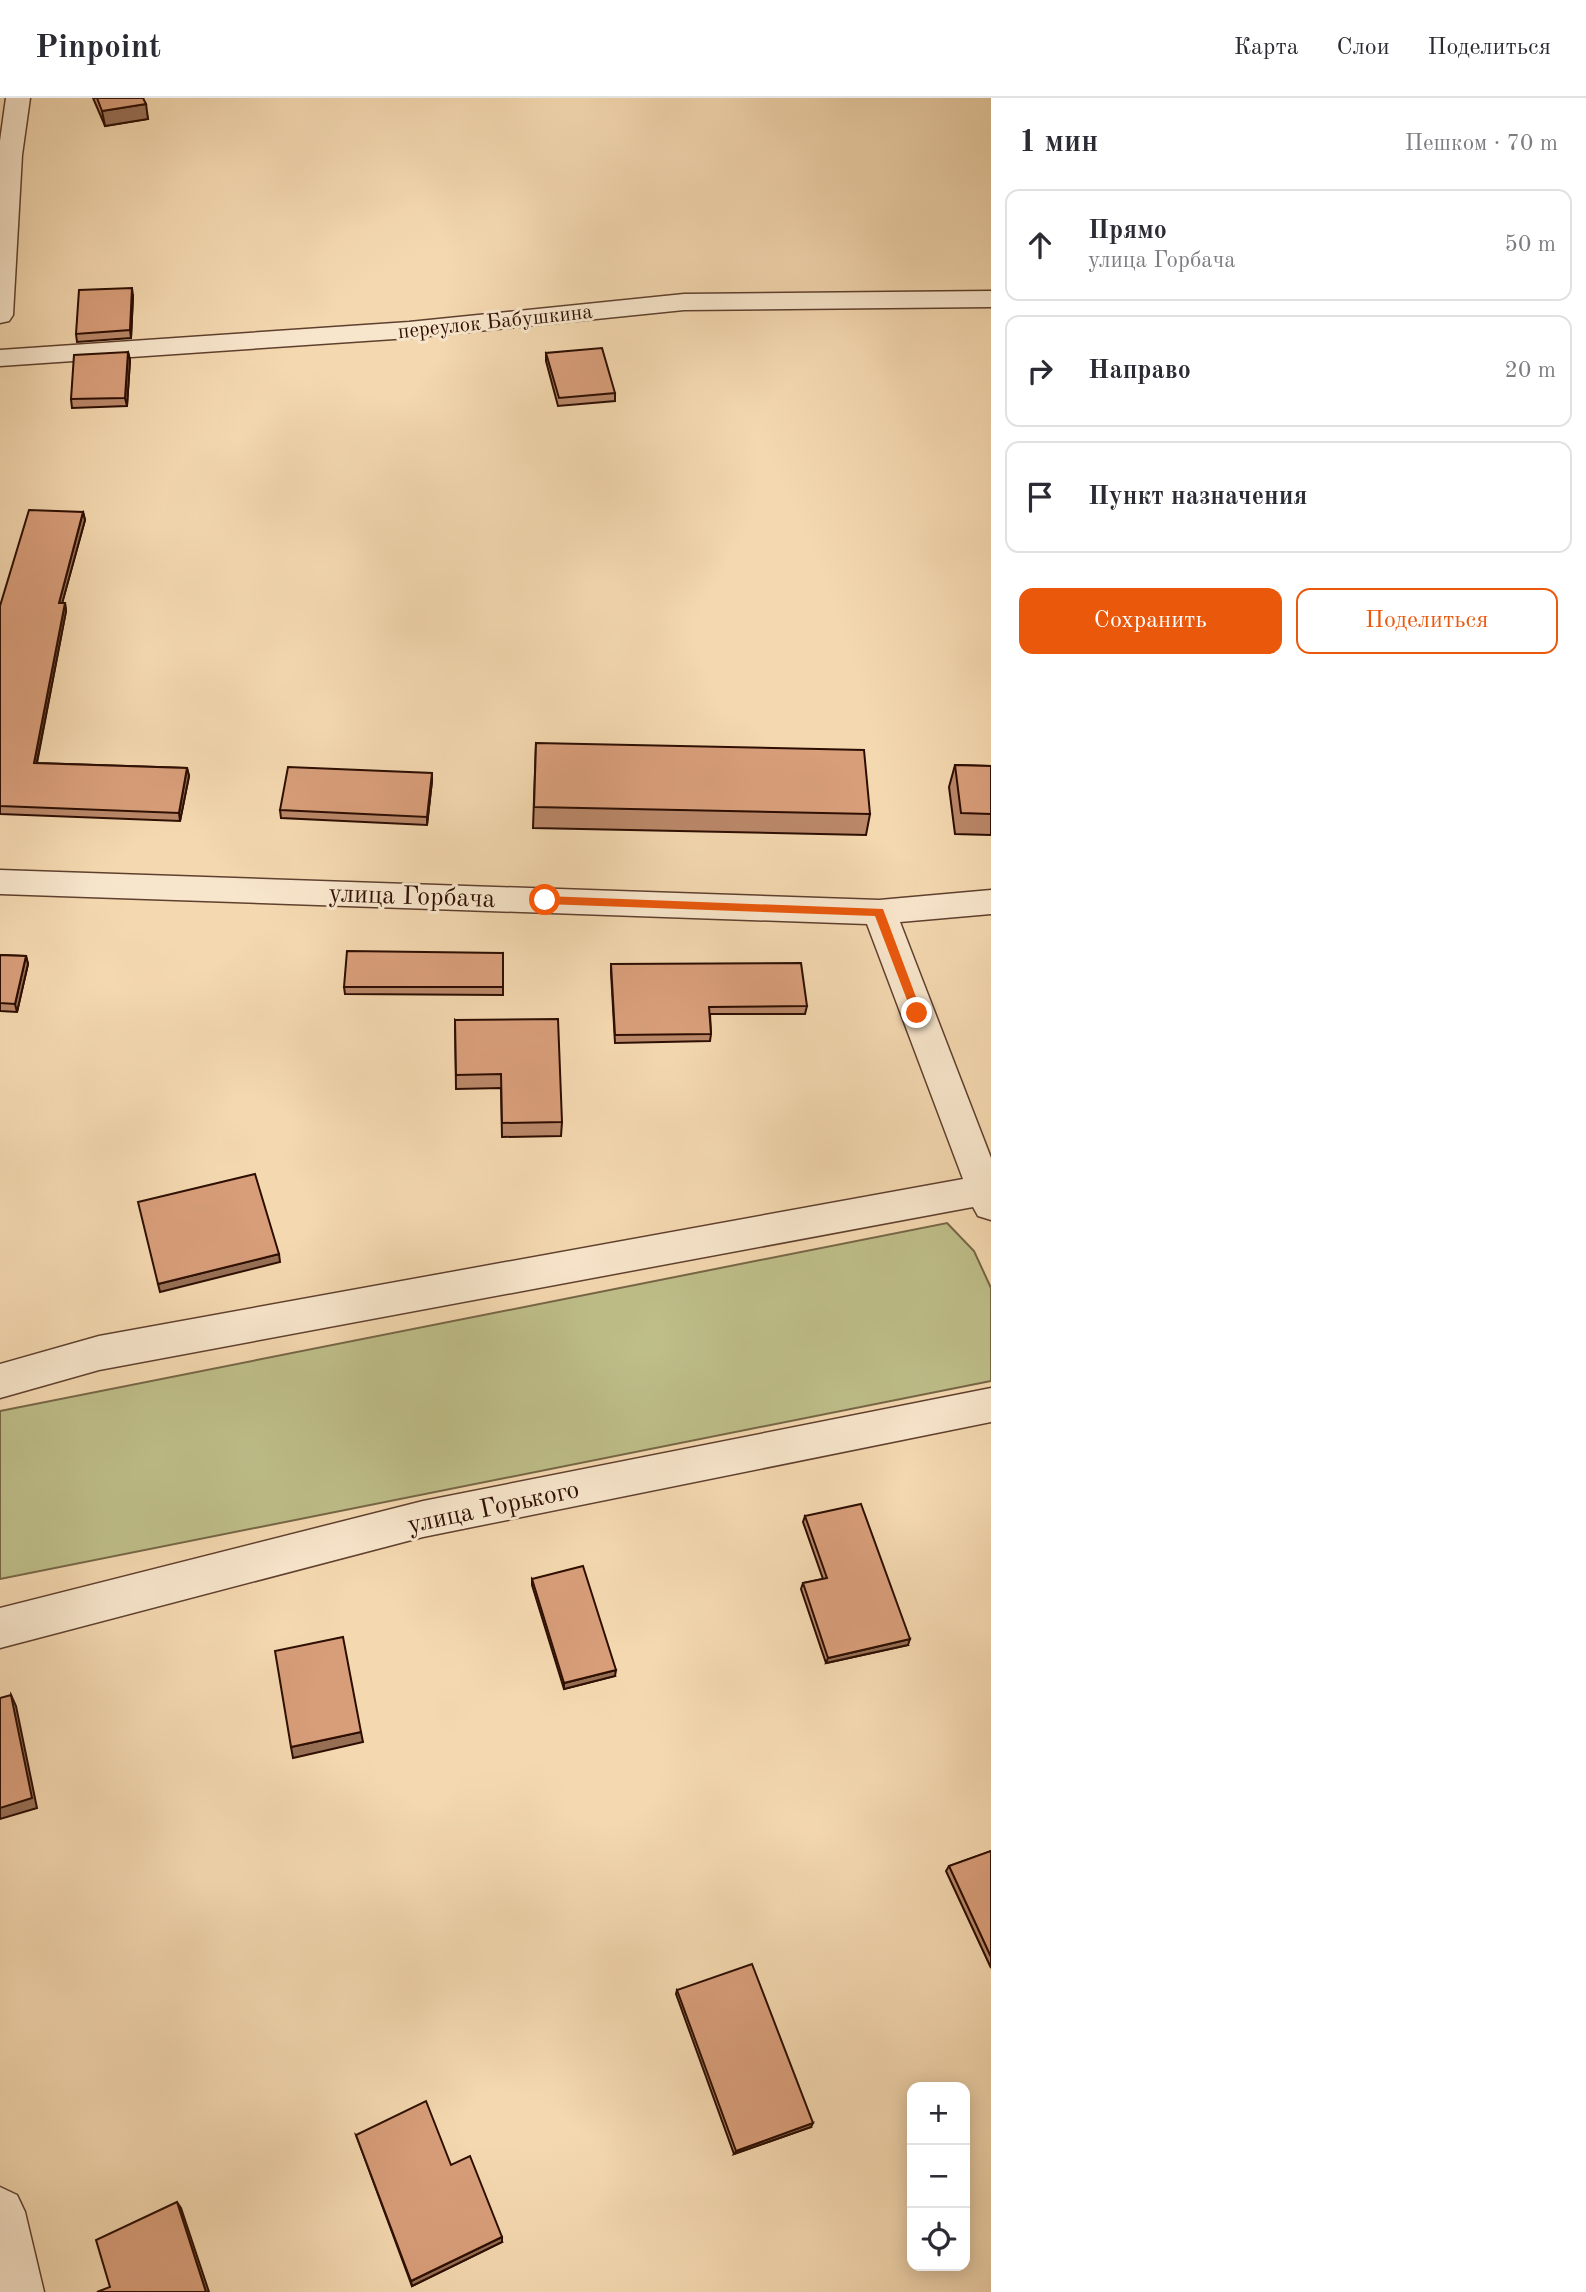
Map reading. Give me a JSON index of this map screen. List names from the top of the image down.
{
  "streets": {
    "street": ["переулок Бабушкина", "улица Горбача", "улица Горького"]
  },
  "page": {
    "header": "Pinpoint",
    "nav": ["Карта", "Слои", "Поделиться"],
    "heading": ["1 мин", "Пешком · 70 m"],
    "list": [
      ["Прямо", "улица Горбача", "50 m"],
      ["Направо", "20 m"],
      "Пункт назначения"
    ],
    "buttons": ["Сохранить", "Поделиться"],
    "map_buttons": ["+", "−"]
  }
}
